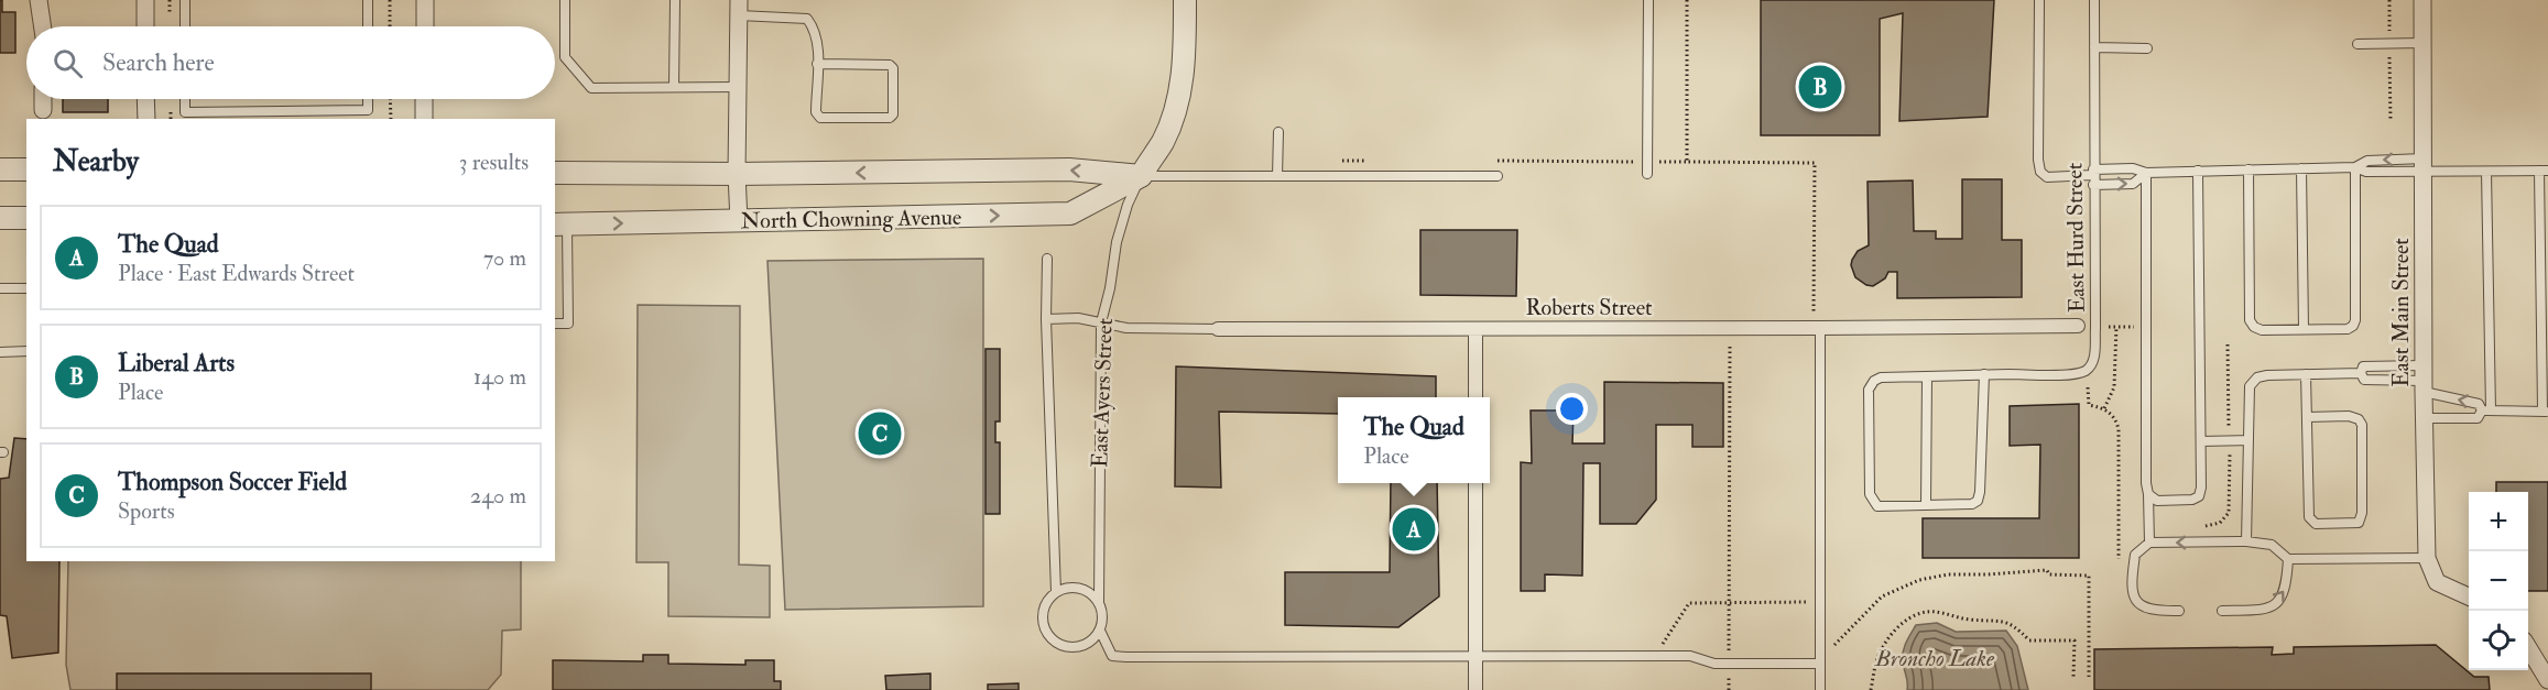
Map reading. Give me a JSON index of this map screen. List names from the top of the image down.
{
  "streets": {
    "street": [
      "North Chowning Avenue",
      "Roberts Street",
      "East Main Street",
      "East Ayers Street"
    ],
    "lane": ["East Hurd Street"]
  },
  "crossings": [
    ["North Chowning Avenue", "East Ayers Street"],
    ["Roberts Street", "East Ayers Street"]
  ],
  "water": ["Broncho Lake"],
  "page": {
    "search": "Search here",
    "pins": ["B", "C", "A"],
    "heading": ["Nearby", "3 results"],
    "list": [
      {
        "mark": "A",
        "name": "The Quad",
        "note": "Place · East Edwards Street",
        "value": "70 m"
      },
      {
        "mark": "B",
        "name": "Liberal Arts",
        "note": "Place",
        "value": "140 m"
      },
      {
        "mark": "C",
        "name": "Thompson Soccer Field",
        "note": "Sports",
        "value": "240 m"
      }
    ],
    "popup": ["The Quad", "Place"],
    "map_buttons": ["+", "−"]
  }
}
